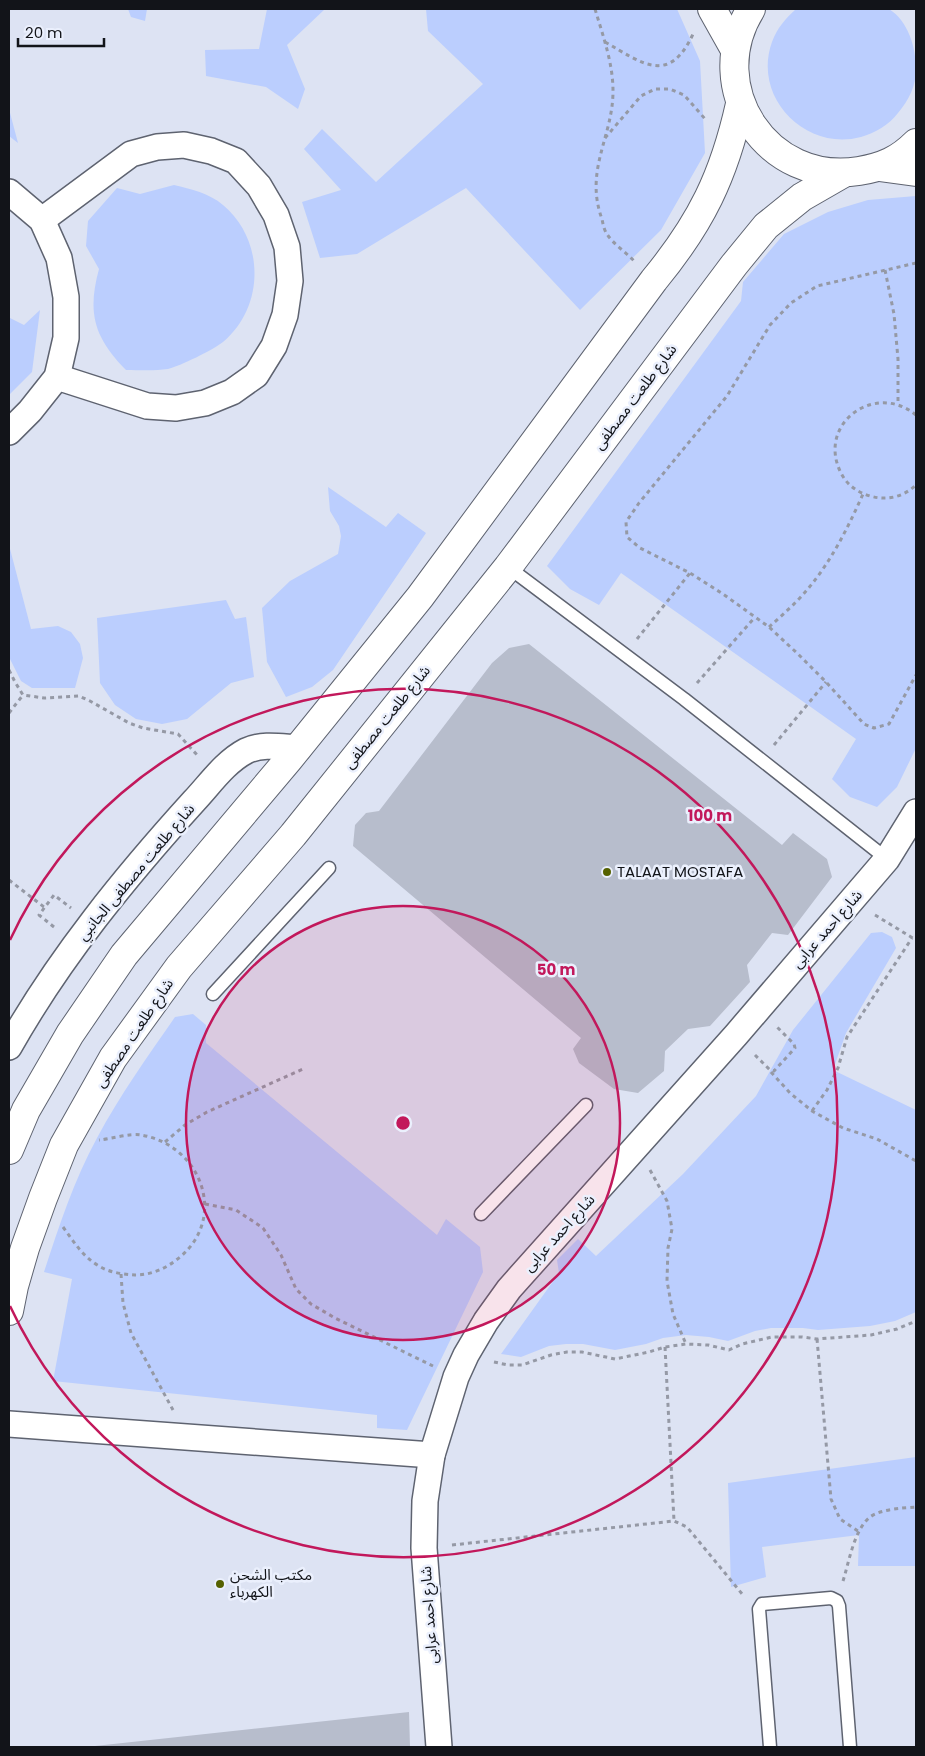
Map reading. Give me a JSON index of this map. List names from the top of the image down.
{
  "streets": {
    "street": ["شارع طلعت مصطفى", "شارع طلعت مصطفى الجانبي", "شارع احمد عرابى"]
  },
  "places": ["TALAAT MOSTAFA", "مكتب الشحن الكهرباء"],
  "scale_bar": "20 m",
  "rings": ["100 m", "50 m"]
}
